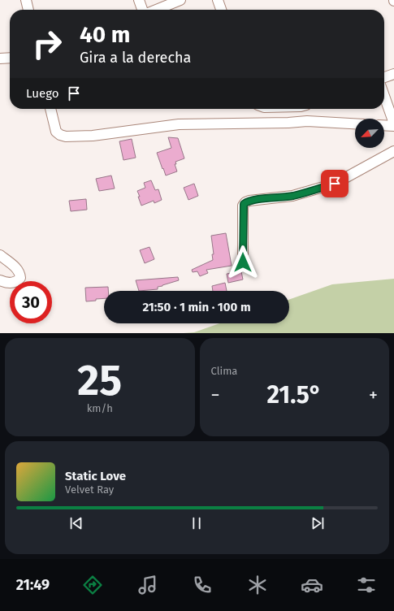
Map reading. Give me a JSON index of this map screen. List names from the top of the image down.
{
  "north": "bottom left",
  "page": {
    "turn": ["40 m", "Gira a la derecha"],
    "then": "Luego",
    "limit": "30",
    "trip": "21:50 · 1 min · 100 m",
    "tile": [
      ["25", "km/h"],
      "Clima"
    ],
    "heat": ["−", "21.5°", "+"],
    "song": ["Static Love", "Velvet Ray"],
    "tabs": "21:49"
  }
}
